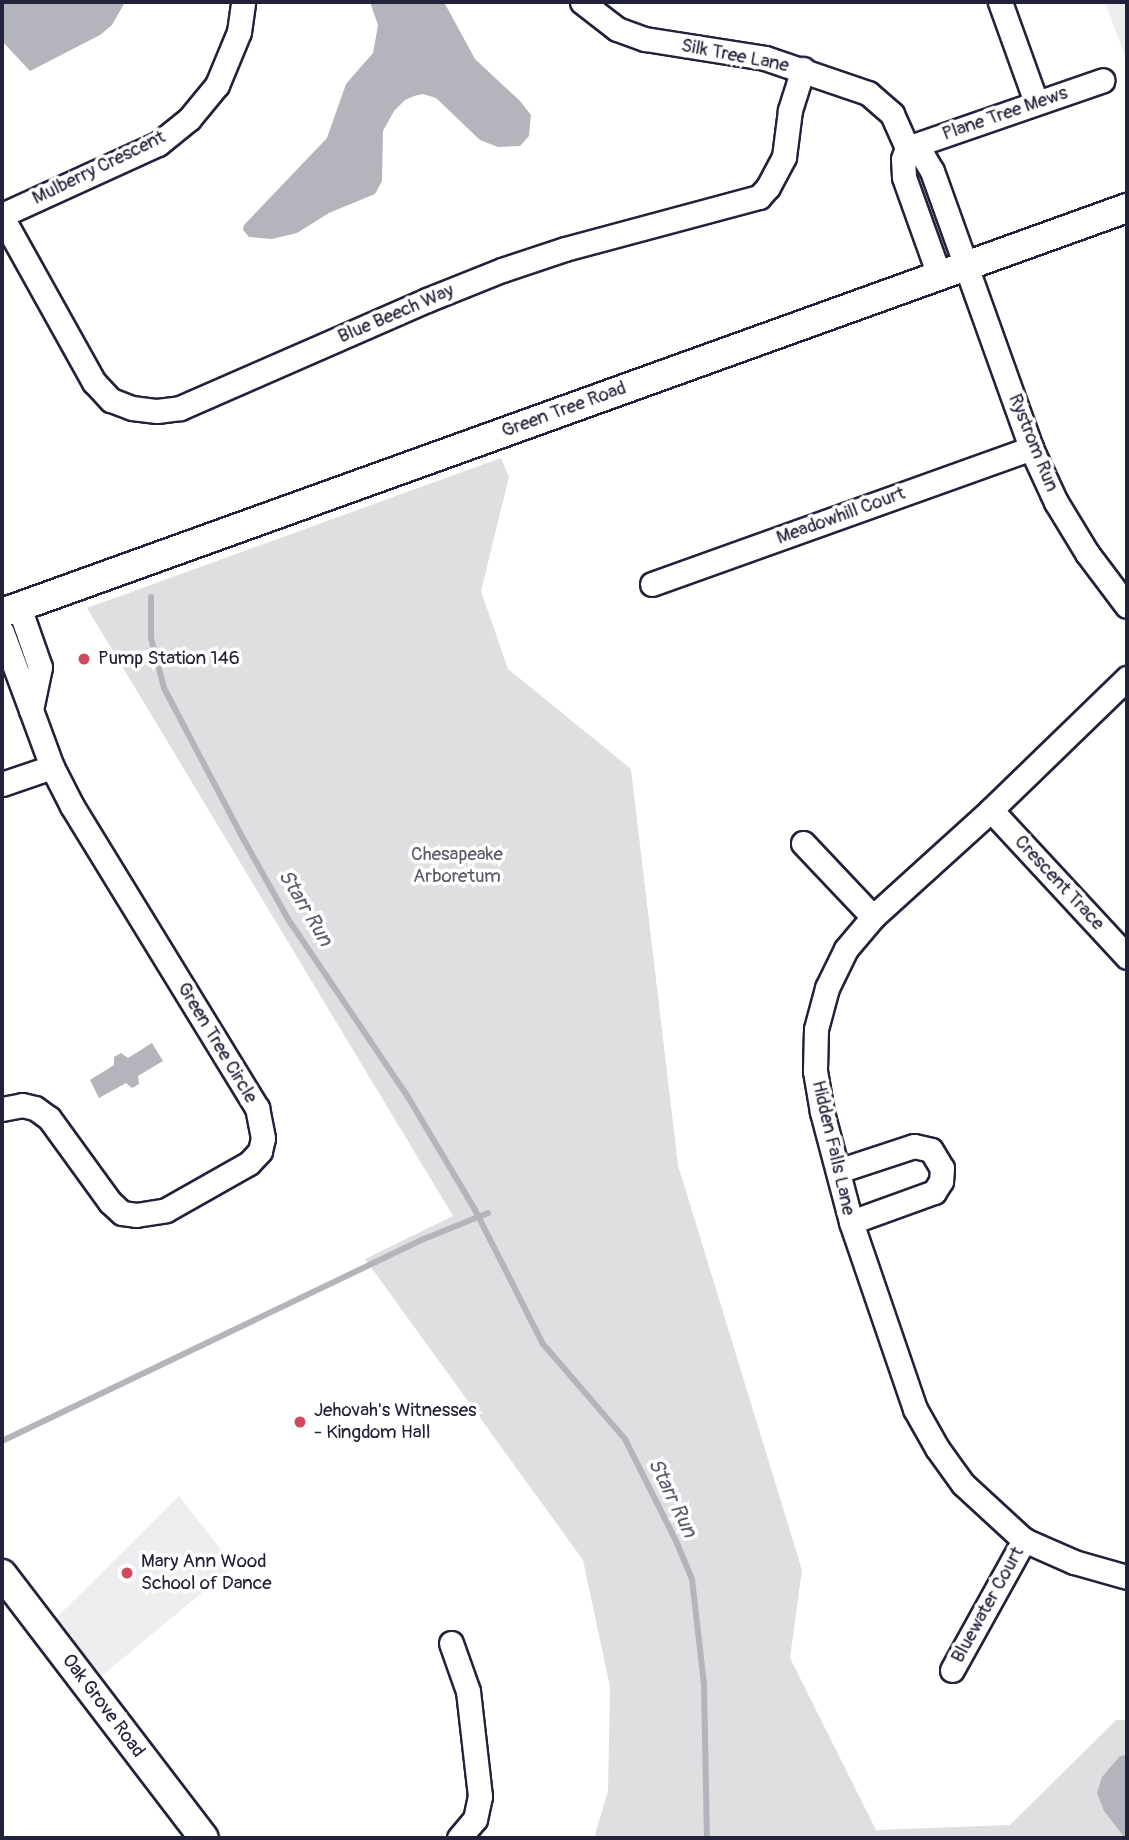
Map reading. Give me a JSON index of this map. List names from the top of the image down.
{
  "streets": {
    "street": [
      "Silk Tree Lane",
      "Plane Tree Mews",
      "Mulberry Crescent",
      "Blue Beech Way",
      "Green Tree Road",
      "Rystrom Run",
      "Meadowhill Court",
      "Crescent Trace",
      "Green Tree Circle",
      "Hidden Falls Lane",
      "Bluewater Court",
      "Oak Grove Road"
    ]
  },
  "crossings": [
    ["Silk Tree Lane", "Plane Tree Mews"],
    ["Silk Tree Lane", "Blue Beech Way"],
    ["Silk Tree Lane", "Green Tree Road"],
    ["Silk Tree Lane", "Rystrom Run"],
    ["Mulberry Crescent", "Blue Beech Way"],
    ["Green Tree Road", "Rystrom Run"],
    ["Rystrom Run", "Meadowhill Court"],
    ["Crescent Trace", "Hidden Falls Lane"],
    ["Hidden Falls Lane", "Bluewater Court"]
  ],
  "water": ["Starr Run"],
  "parks": ["Chesapeake Arboretum"],
  "places": ["Pump Station 146", "Jehovah's Witnesses - Kingdom Hall", "Mary Ann Wood School of Dance"]
}
